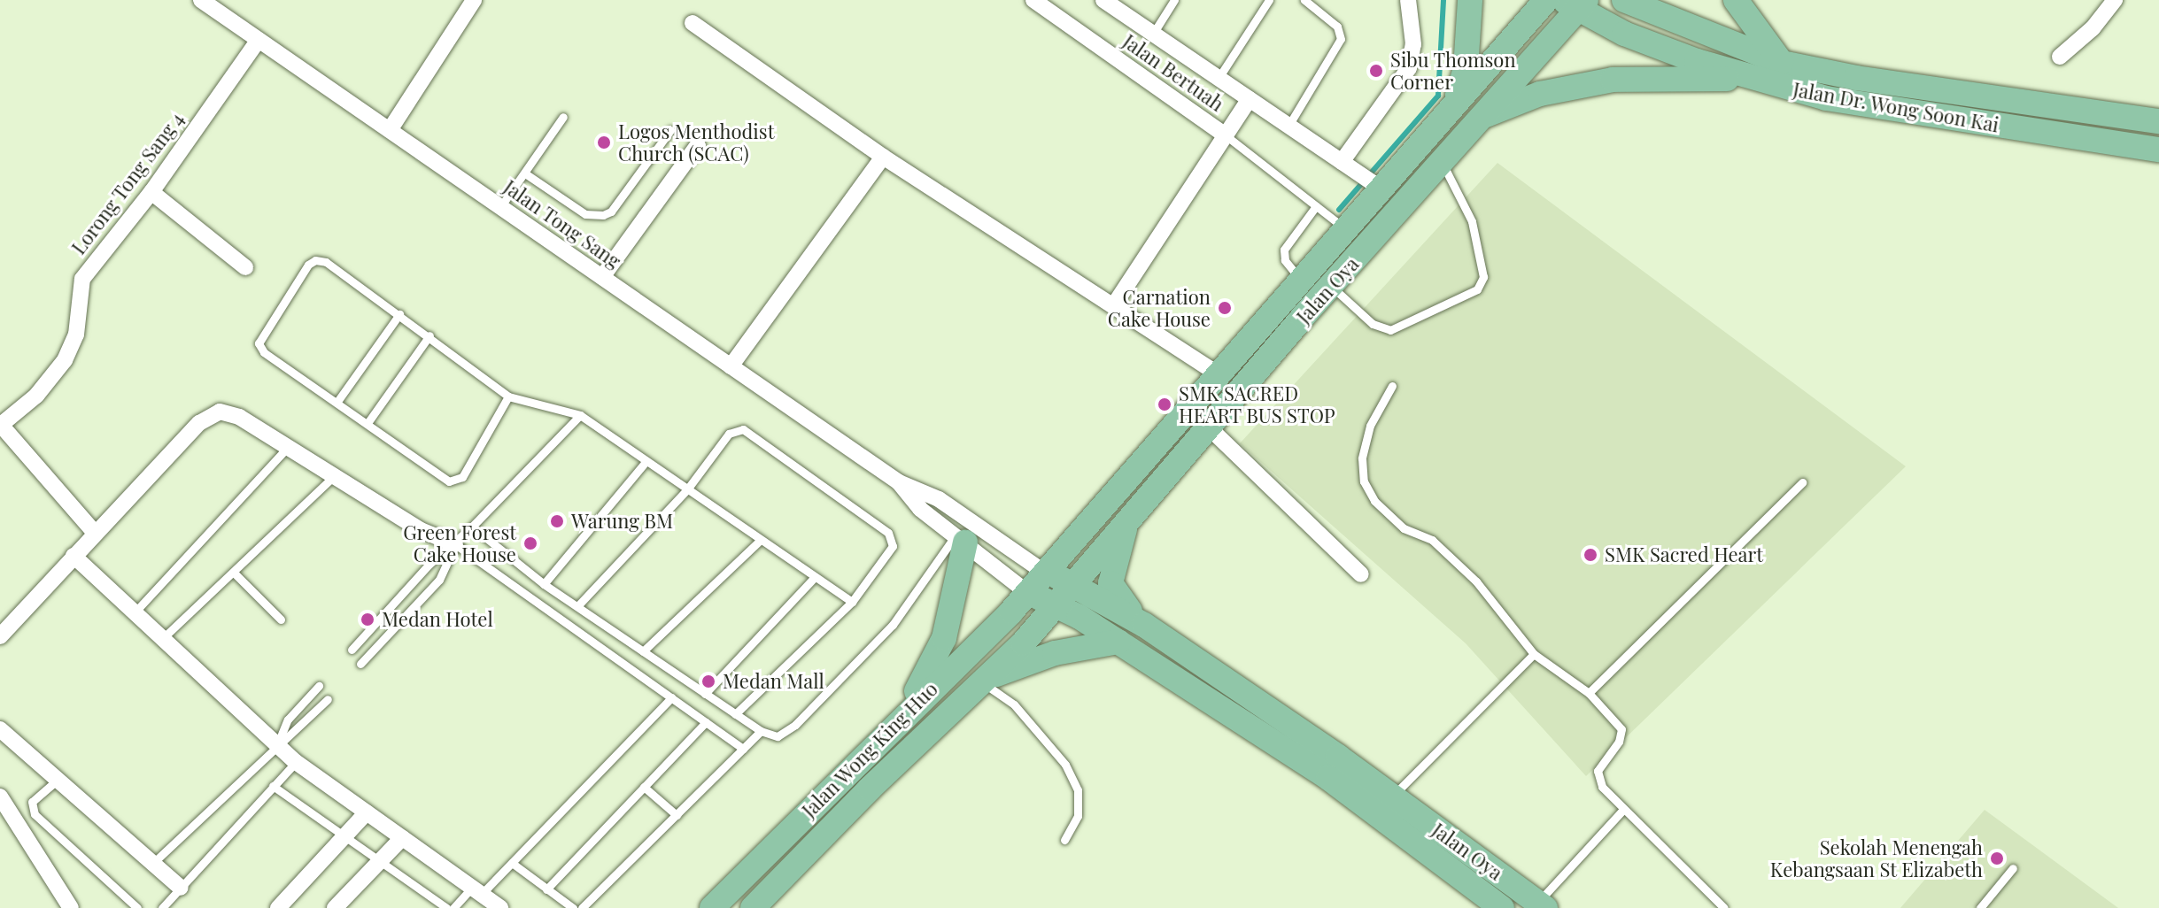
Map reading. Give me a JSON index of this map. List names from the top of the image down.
{
  "streets": {
    "main road": ["Jalan Dr. Wong Soon Kai", "Jalan Oya", "Jalan Wong King Huo"],
    "street": ["Jalan Bertuah", "Lorong Tong Sang 4", "Jalan Tong Sang"]
  },
  "crossings": [
    ["Jalan Dr. Wong Soon Kai", "Jalan Oya"],
    ["Lorong Tong Sang 4", "Jalan Tong Sang"],
    ["Jalan Tong Sang", "Jalan Oya"],
    ["Jalan Tong Sang", "Jalan Wong King Huo"],
    ["Jalan Oya", "Jalan Wong King Huo"]
  ],
  "places": [
    "Sibu Thomson Corner",
    "Logos Menthodist Church (SCAC)",
    "Carnation Cake House",
    "SMK SACRED HEART BUS STOP",
    "Warung BM",
    "Green Forest Cake House",
    "SMK Sacred Heart",
    "Medan Hotel",
    "Medan Mall",
    "Sekolah Menengah Kebangsaan St Elizabeth"
  ]
}
